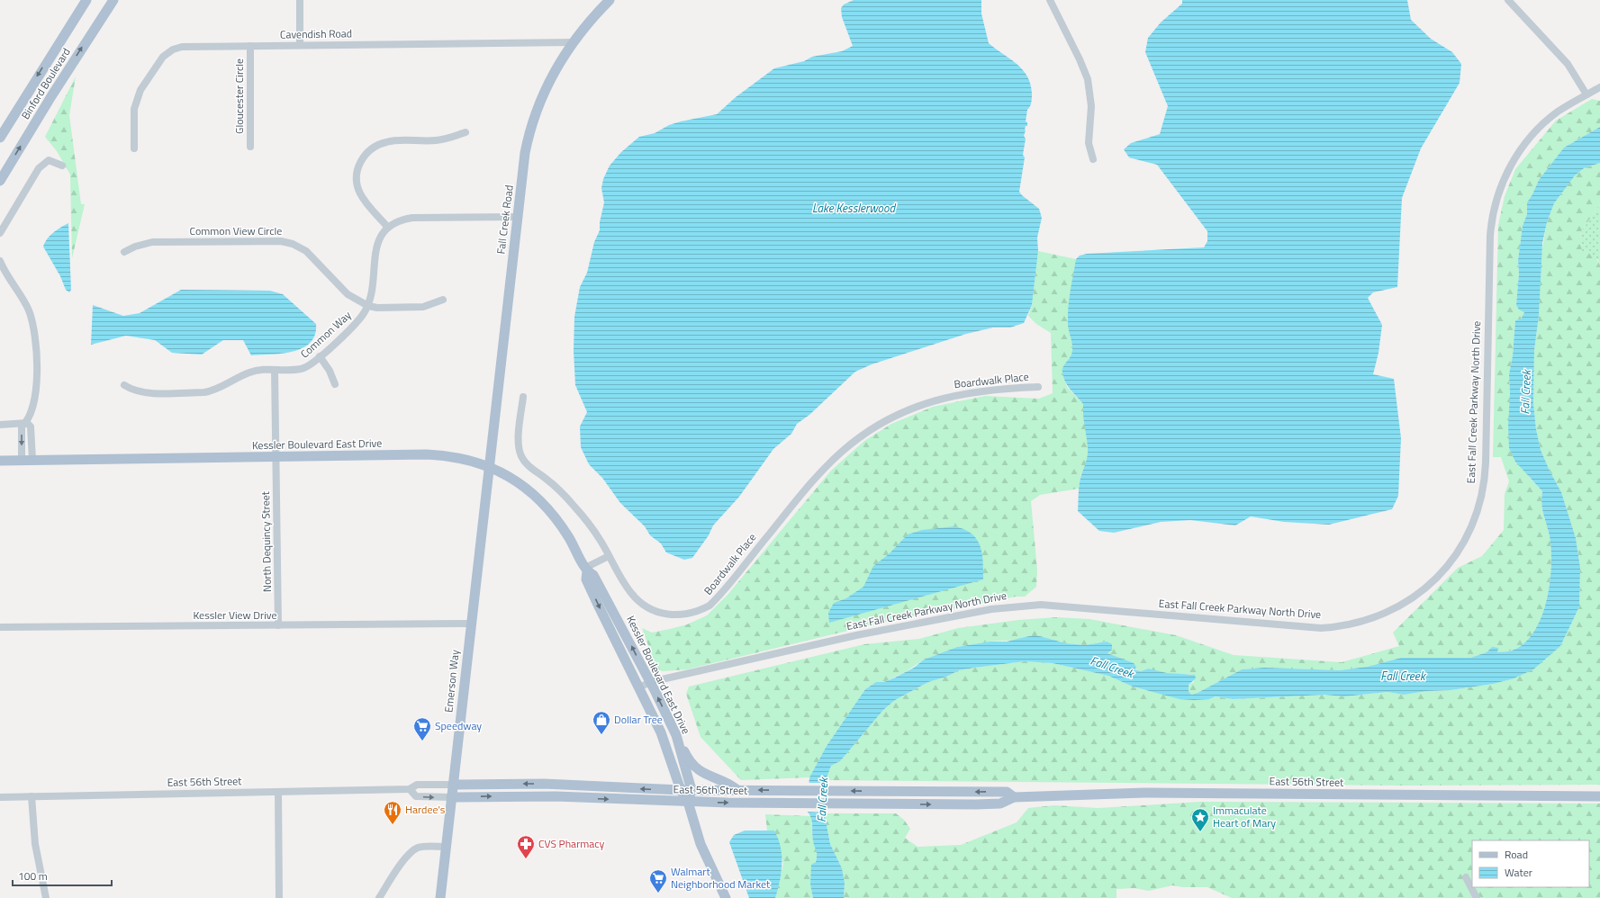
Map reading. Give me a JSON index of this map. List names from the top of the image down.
{
  "streets": {
    "main road": [
      "Binford Boulevard",
      "Fall Creek Road",
      "Kessler Boulevard East Drive",
      "Emerson Way",
      "East 56th Street"
    ],
    "street": [
      "Cavendish Road",
      "Gloucester Circle",
      "Common View Circle",
      "Common Way",
      "Boardwalk Place",
      "East Fall Creek Parkway North Drive",
      "North Dequincy Street",
      "Kessler View Drive"
    ]
  },
  "crossings": [
    ["Cavendish Road", "Gloucester Circle"],
    ["Cavendish Road", "Fall Creek Road"],
    ["Fall Creek Road", "Kessler Boulevard East Drive"],
    ["Fall Creek Road", "Emerson Way"],
    ["Common View Circle", "Common Way"],
    ["Common Way", "North Dequincy Street"],
    ["East Fall Creek Parkway North Drive", "Kessler Boulevard East Drive"],
    ["Kessler Boulevard East Drive", "North Dequincy Street"],
    ["Kessler Boulevard East Drive", "Emerson Way"],
    ["Kessler Boulevard East Drive", "East 56th Street"],
    ["North Dequincy Street", "Kessler View Drive"],
    ["Kessler View Drive", "Emerson Way"],
    ["Emerson Way", "East 56th Street"]
  ],
  "water": ["Lake Kesslerwood", "Fall Creek"],
  "places": {
    "shop": ["Dollar Tree"],
    "supermarket": ["Speedway", "Walmart Neighborhood Market"],
    "restaurant": ["Hardee's"],
    "place": ["Immaculate Heart of Mary"],
    "pharmacy": ["CVS Pharmacy"]
  },
  "legend": ["Road", "Water"],
  "scale_bar": "100 m"
}
